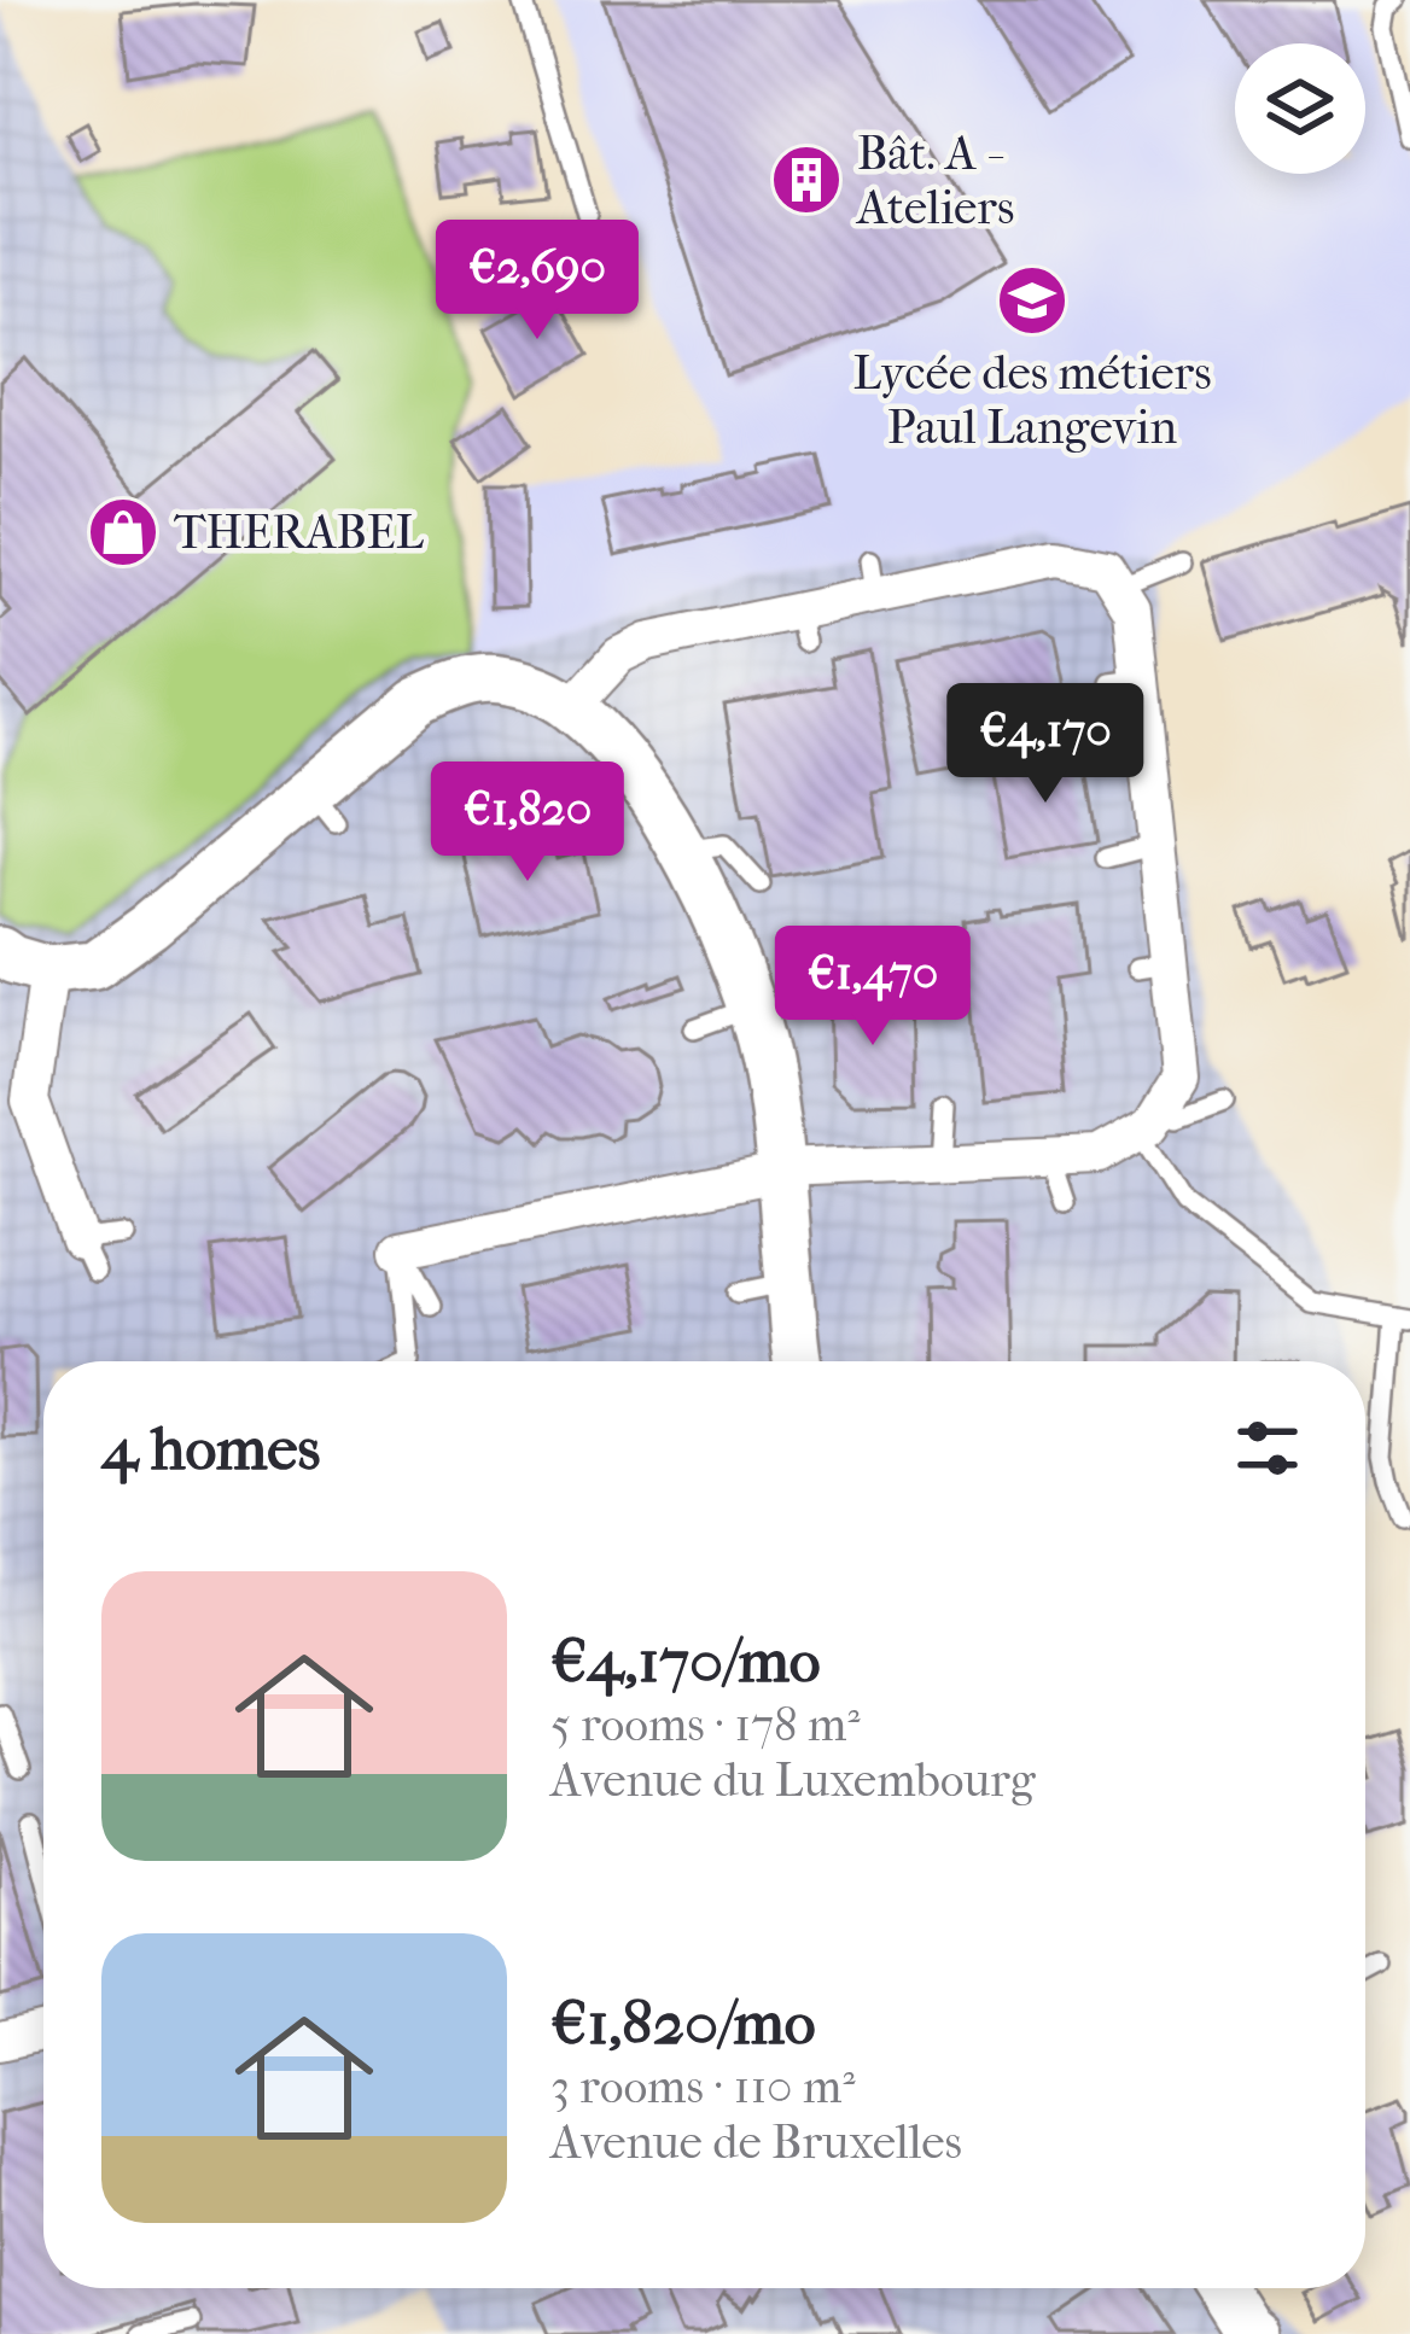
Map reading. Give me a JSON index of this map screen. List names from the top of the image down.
{
  "places": {
    "building": ["Bât. A - Ateliers"],
    "school or university": ["Lycée des métiers Paul Langevin"],
    "shop": ["THERABEL"]
  },
  "page": {
    "price": [
      "€2,690",
      "€4,170",
      "€1,820",
      "€1,470"
    ],
    "heading": "4 homes",
    "list": [
      {
        "name": "€4,170/mo",
        "note": "5 rooms · 178 m² · Avenue du Luxembourg"
      },
      {
        "name": "€1,820/mo",
        "note": "3 rooms · 110 m² · Avenue de Bruxelles"
      }
    ]
  }
}
